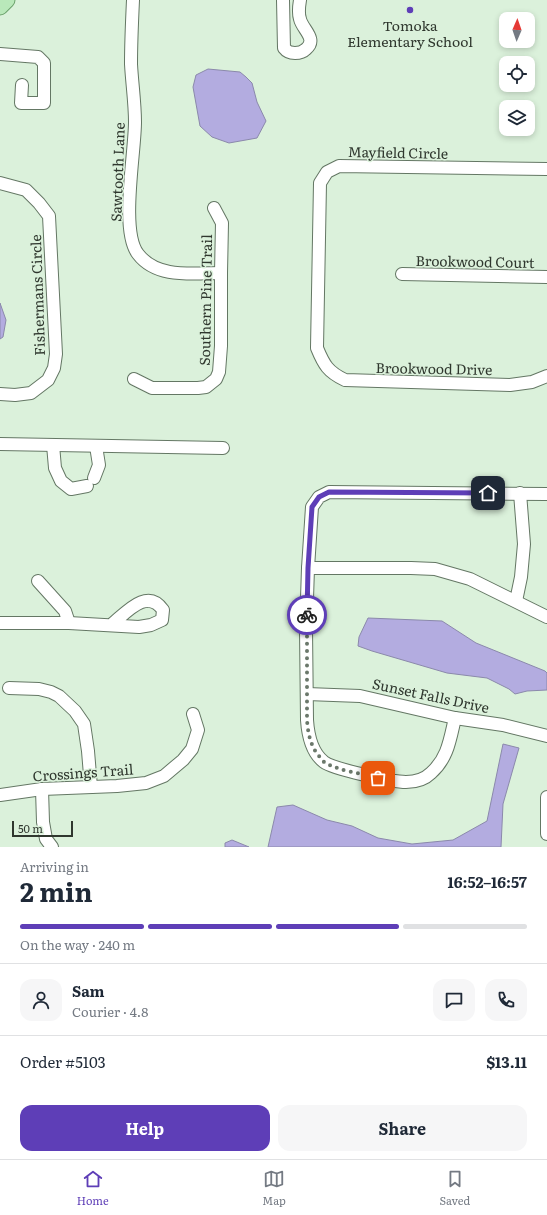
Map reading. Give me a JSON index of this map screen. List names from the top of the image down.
{
  "streets": {
    "street": [
      "Mayfield Circle",
      "Sawtooth Lane",
      "Brookwood Court",
      "Fishermans Circle",
      "Southern Pine Trail",
      "Brookwood Drive",
      "Sunset Falls Drive",
      "Crossings Trail"
    ]
  },
  "crossings": [
    ["Mayfield Circle", "Brookwood Drive"],
    ["Sawtooth Lane", "Southern Pine Trail"]
  ],
  "places": ["Tomoka Elementary School"],
  "scale_bar": "50 m",
  "north": "top",
  "page": {
    "scale": "50 m",
    "heading": ["2 min", "Arriving in", "16:52–16:57"],
    "panel": [
      "Sam",
      "Courier · 4.8",
      "Order #5103",
      "$13.11"
    ],
    "bar": "On the way · 240 m",
    "buttons": ["Help", "Share"],
    "tabs": ["Home", "Map", "Saved"]
  }
}
